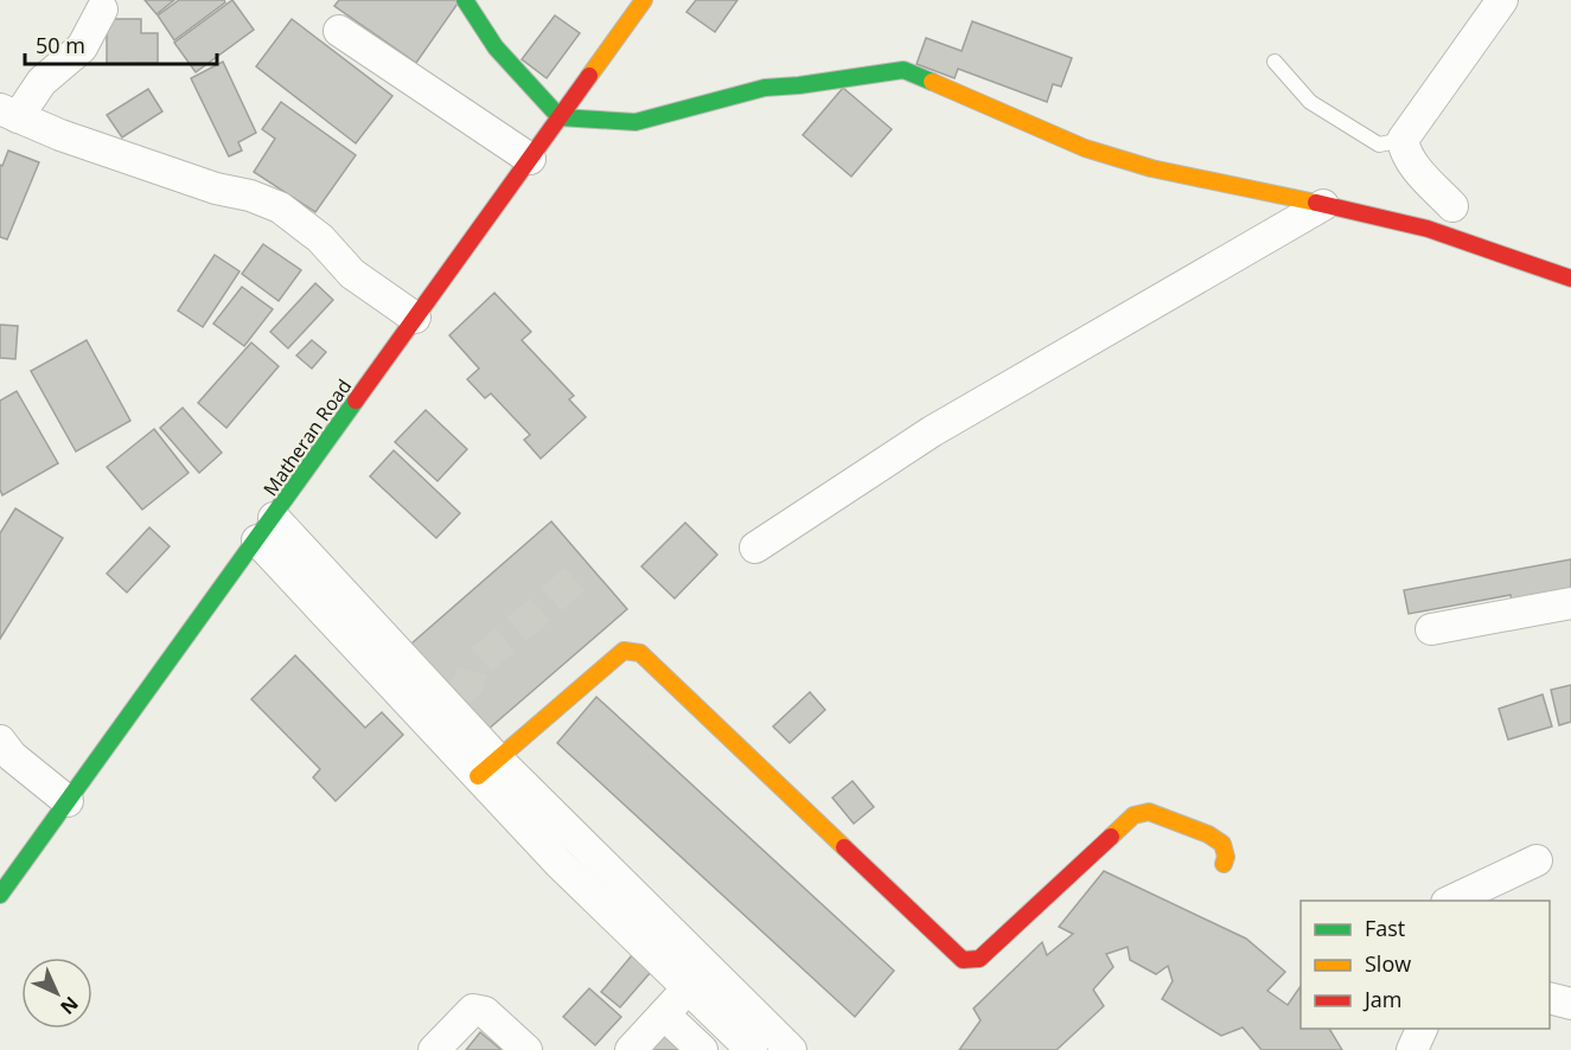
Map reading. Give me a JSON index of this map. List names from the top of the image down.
{
  "streets": {
    "street": ["Matheran Road"]
  },
  "legend": ["Fast", "Slow", "Jam"],
  "scale_bar": "50 m",
  "north": "bottom right"
}
